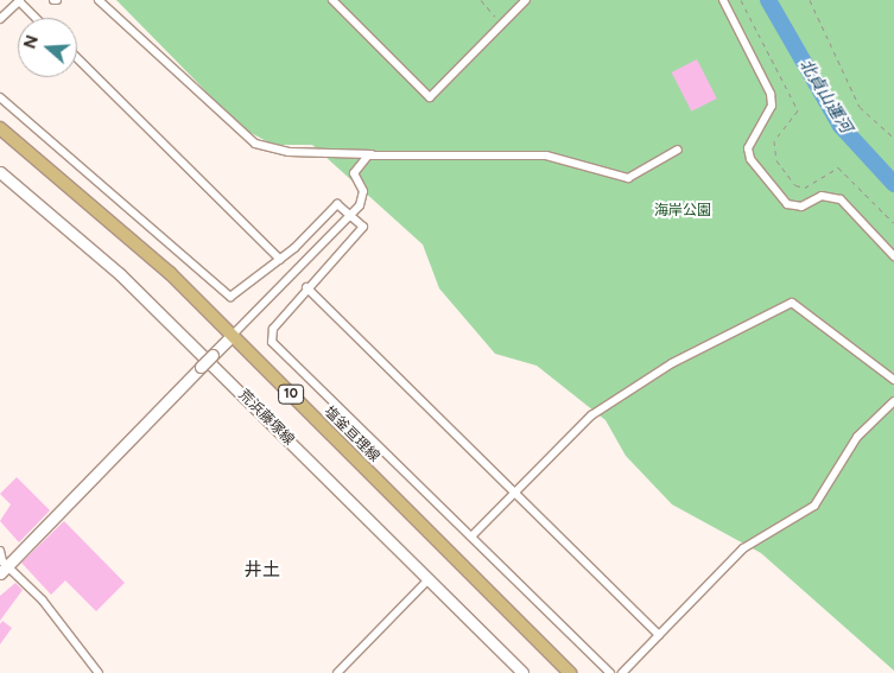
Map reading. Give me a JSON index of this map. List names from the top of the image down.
{
  "streets": {
    "main road": ["10", "塩釜亘理線"],
    "street": ["荒浜藤塚線"]
  },
  "districts": ["井土"],
  "water": ["北貞山運河"],
  "parks": ["海岸公園"],
  "north": "left"
}
